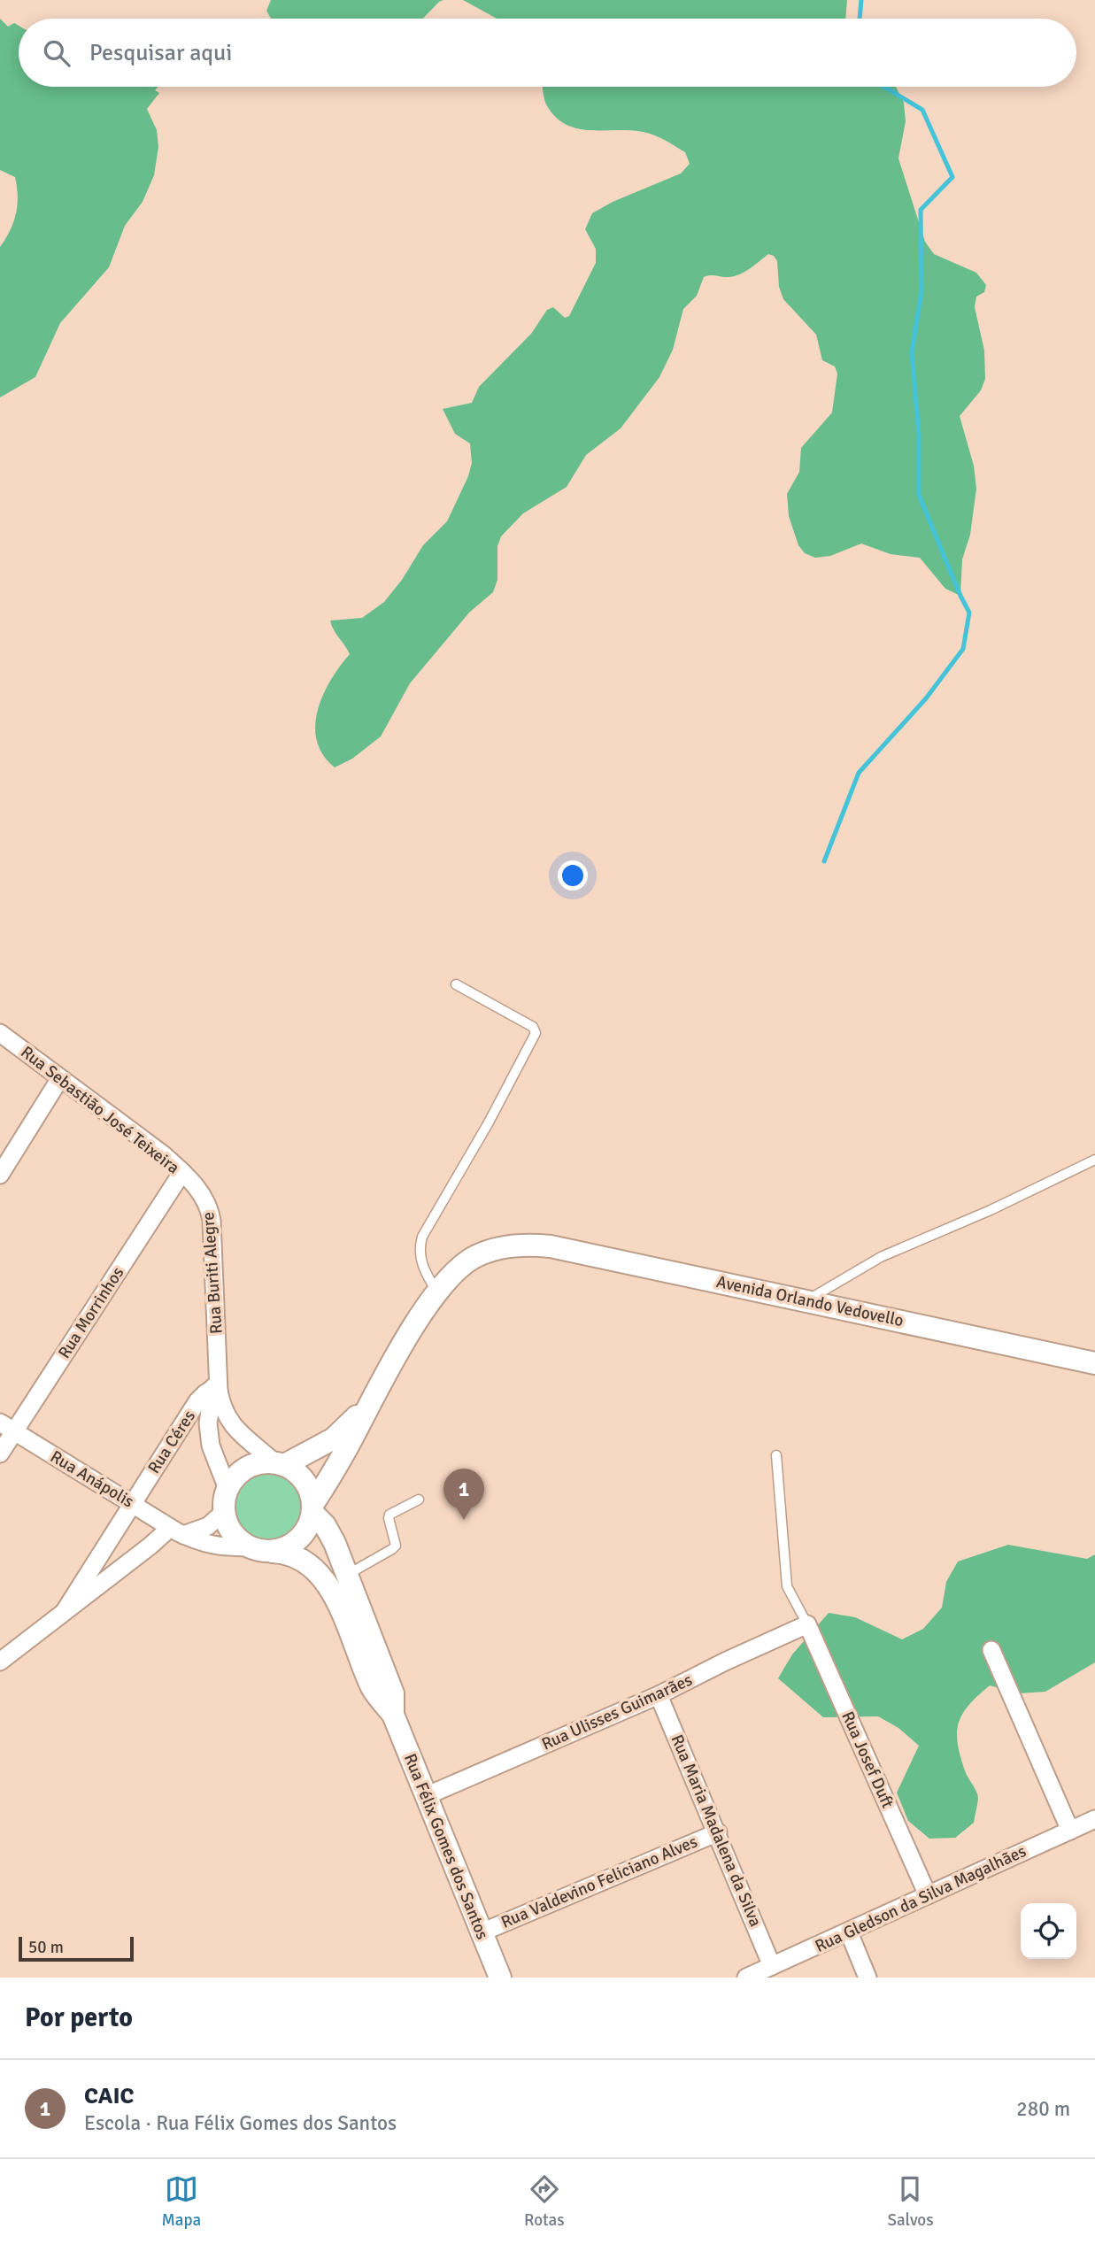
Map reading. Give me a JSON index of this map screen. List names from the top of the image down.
{
  "streets": {
    "street": [
      "Rua Sebastião José Teixeira",
      "Rua Buriti Alegre",
      "Avenida Orlando Vedovello",
      "Rua Morrinhos",
      "Rua Céres",
      "Rua Anápolis",
      "Rua Ulisses Guimarães",
      "Rua Josef Duft",
      "Rua Maria Madalena da Silva",
      "Rua Félix Gomes dos Santos",
      "Rua Valdevino Feliciano Alves",
      "Rua Gledson da Silva Magalhães"
    ]
  },
  "crossings": [
    ["Rua Sebastião José Teixeira", "Rua Buriti Alegre"],
    ["Rua Sebastião José Teixeira", "Rua Morrinhos"],
    ["Rua Buriti Alegre", "Rua Céres"],
    ["Rua Buriti Alegre", "Rua Anápolis"],
    ["Rua Buriti Alegre", "Rua Félix Gomes dos Santos"],
    ["Rua Morrinhos", "Rua Anápolis"],
    ["Rua Céres", "Rua Anápolis"],
    ["Rua Anápolis", "Rua Félix Gomes dos Santos"],
    ["Rua Ulisses Guimarães", "Rua Josef Duft"],
    ["Rua Ulisses Guimarães", "Rua Maria Madalena da Silva"],
    ["Rua Ulisses Guimarães", "Rua Félix Gomes dos Santos"],
    ["Rua Josef Duft", "Rua Gledson da Silva Magalhães"],
    ["Rua Maria Madalena da Silva", "Rua Valdevino Feliciano Alves"],
    ["Rua Maria Madalena da Silva", "Rua Gledson da Silva Magalhães"],
    ["Rua Félix Gomes dos Santos", "Rua Valdevino Feliciano Alves"]
  ],
  "scale_bar": "50 m",
  "page": {
    "search": "Pesquisar aqui",
    "pins": "1",
    "scale": "50 m",
    "heading": "Por perto",
    "list": [
      {
        "mark": "1",
        "name": "CAIC",
        "note": "Escola · Rua Félix Gomes dos Santos",
        "value": "280 m"
      }
    ],
    "nav": ["Mapa", "Rotas", "Salvos"]
  }
}
